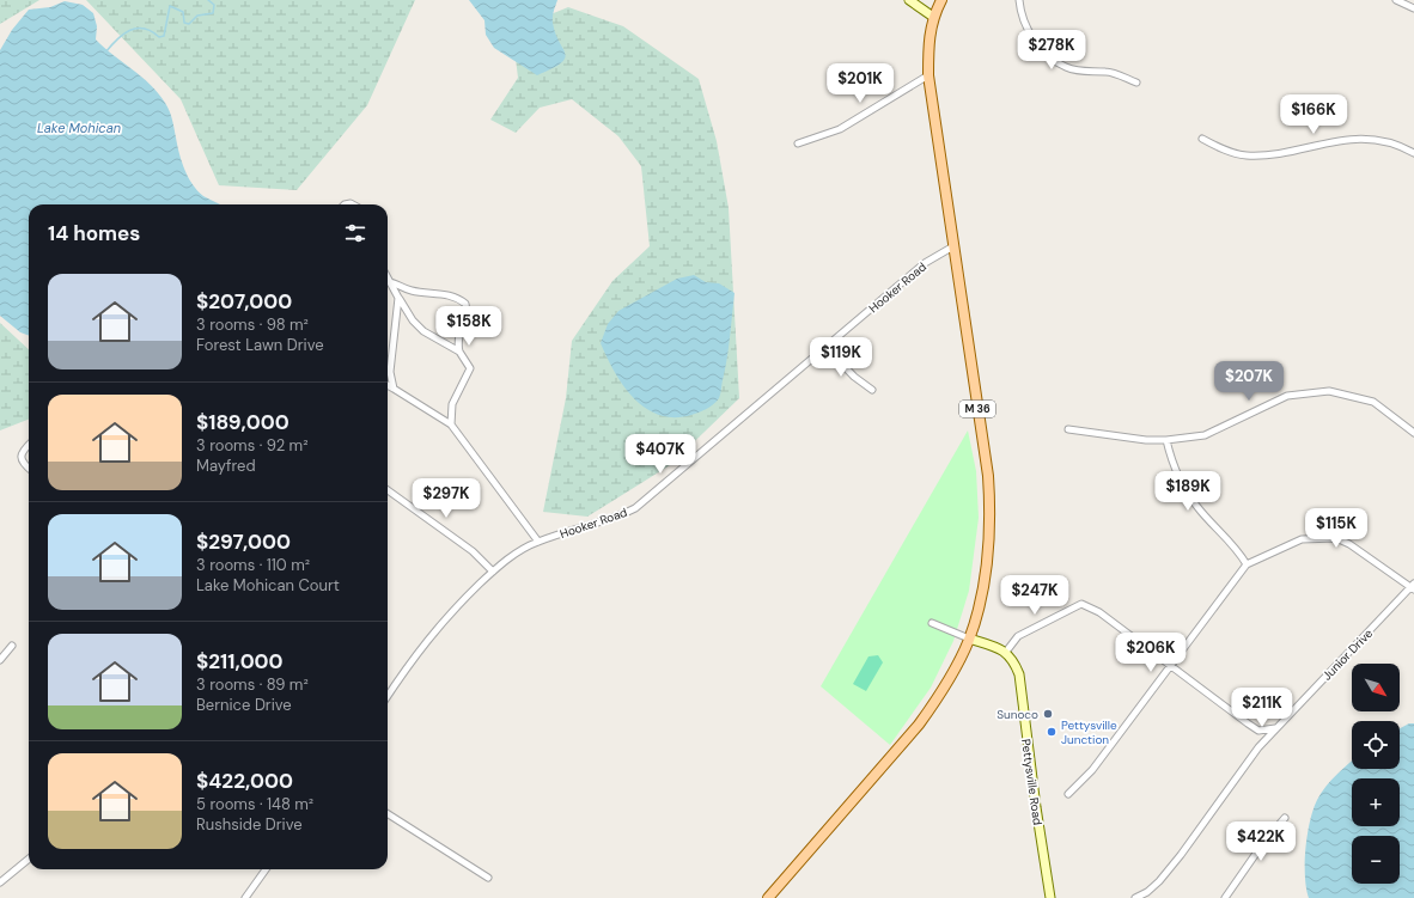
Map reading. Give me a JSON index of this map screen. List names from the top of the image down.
{
  "streets": {
    "main road": ["M 36", "Pettysville Road"],
    "street": ["Hooker Road", "Junior Drive"]
  },
  "crossings": [
    ["Hooker Road", "M 36"]
  ],
  "water": ["Lake Mohican"],
  "places": ["Sunoco", "Pettysville Junction"],
  "north": "bottom right",
  "page": {
    "price": [
      "$278K",
      "$201K",
      "$166K",
      "$158K",
      "$119K",
      "$207K",
      "$407K",
      "$189K",
      "$297K",
      "$115K",
      "$247K",
      "$206K",
      "$211K",
      "$422K"
    ],
    "heading": "14 homes",
    "list": [
      {
        "name": "$207,000",
        "note": "3 rooms · 98 m² · Forest Lawn Drive"
      },
      {
        "name": "$189,000",
        "note": "3 rooms · 92 m² · Mayfred"
      },
      {
        "name": "$297,000",
        "note": "3 rooms · 110 m² · Lake Mohican Court"
      },
      {
        "name": "$211,000",
        "note": "3 rooms · 89 m² · Bernice Drive"
      },
      {
        "name": "$422,000",
        "note": "5 rooms · 148 m² · Rushside Drive"
      }
    ],
    "map_buttons": ["+", "−"]
  }
}
